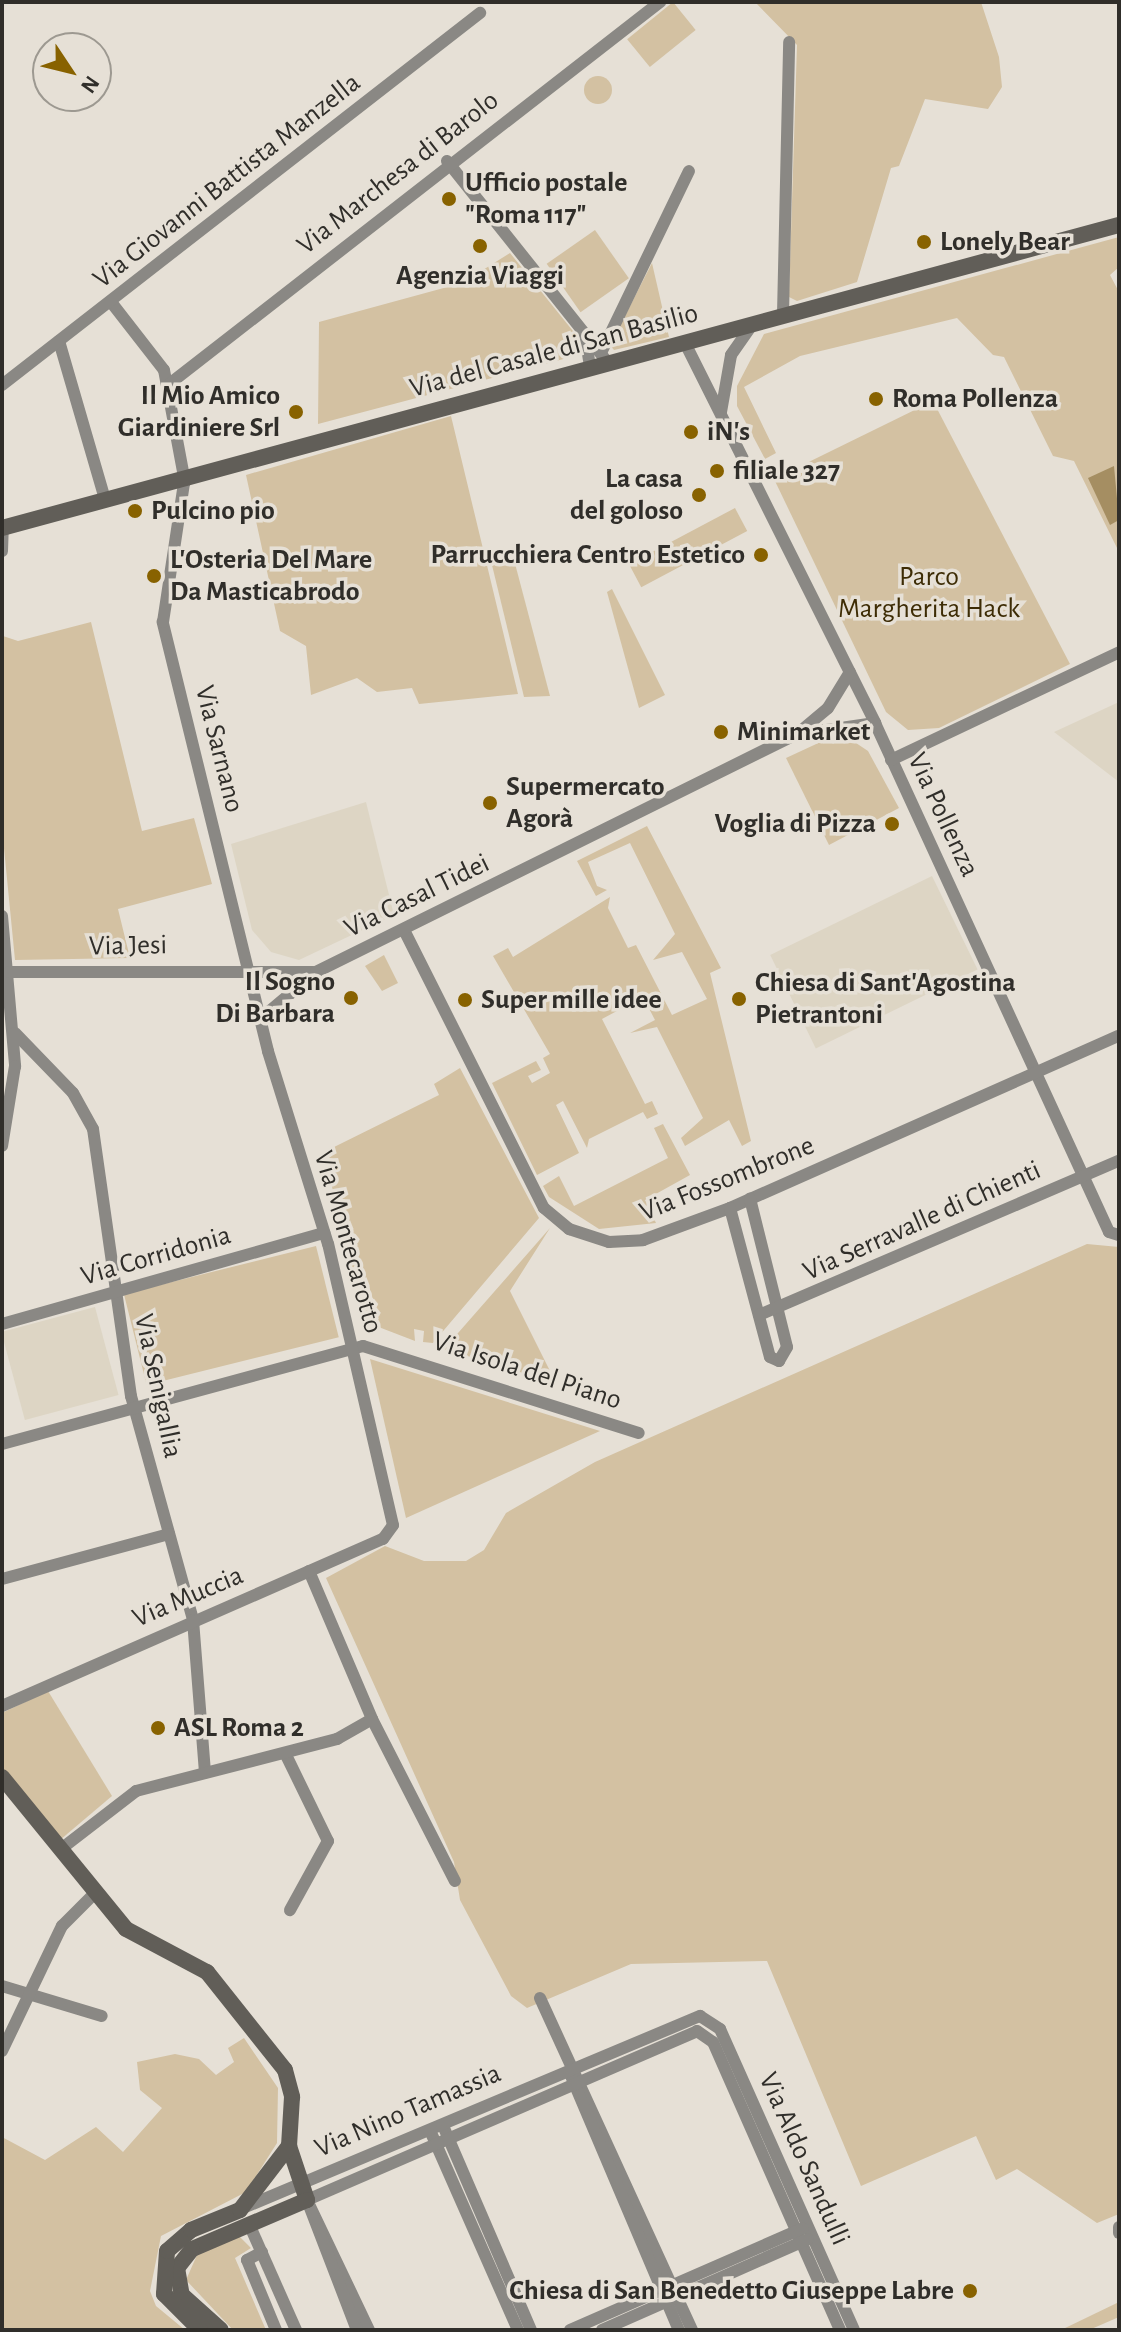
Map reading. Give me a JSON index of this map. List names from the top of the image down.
{
  "streets": {
    "street": [
      "Via Marchesa di Barolo",
      "Via Giovanni Battista Manzella",
      "Via del Casale di San Basilio",
      "Via Sarnano",
      "Via Pollenza",
      "Via Casal Tidei",
      "Via Jesi",
      "Via Fossombrone",
      "Via Serravalle di Chienti",
      "Via Montecarotto",
      "Via Corridonia",
      "Via Isola del Piano",
      "Via Senigallia",
      "Via Muccia",
      "Via Nino Tamassia",
      "Via Aldo Sandulli"
    ]
  },
  "crossings": [
    ["Via Marchesa di Barolo", "Via Sarnano"],
    ["Via del Casale di San Basilio", "Via Sarnano"],
    ["Via del Casale di San Basilio", "Via Pollenza"],
    ["Via Sarnano", "Via Casal Tidei"],
    ["Via Sarnano", "Via Jesi"],
    ["Via Sarnano", "Via Montecarotto"],
    ["Via Pollenza", "Via Casal Tidei"],
    ["Via Pollenza", "Via Fossombrone"],
    ["Via Pollenza", "Via Serravalle di Chienti"],
    ["Via Casal Tidei", "Via Jesi"],
    ["Via Casal Tidei", "Via Fossombrone"],
    ["Via Casal Tidei", "Via Montecarotto"],
    ["Via Jesi", "Via Montecarotto"],
    ["Via Montecarotto", "Via Corridonia"],
    ["Via Montecarotto", "Via Isola del Piano"],
    ["Via Montecarotto", "Via Muccia"],
    ["Via Corridonia", "Via Senigallia"],
    ["Via Senigallia", "Via Muccia"],
    ["Via Nino Tamassia", "Via Aldo Sandulli"]
  ],
  "parks": ["Parco Margherita Hack"],
  "places": [
    "Ufficio postale \"Roma 117\"",
    "Lonely Bear",
    "Agenzia Viaggi",
    "Roma Pollenza",
    "Il Mio Amico Giardiniere Srl",
    "iN's",
    "filiale 327",
    "La casa del goloso",
    "Pulcino pio",
    "Parrucchiera Centro Estetico",
    "L'Osteria Del Mare Da Masticabrodo",
    "Minimarket",
    "Supermercato Agorà",
    "Voglia di Pizza",
    "Il Sogno Di Barbara",
    "Chiesa di Sant'Agostina Pietrantoni",
    "Super mille idee",
    "ASL Roma 2",
    "Chiesa di San Benedetto Giuseppe Labre"
  ],
  "north": "bottom right"
}
